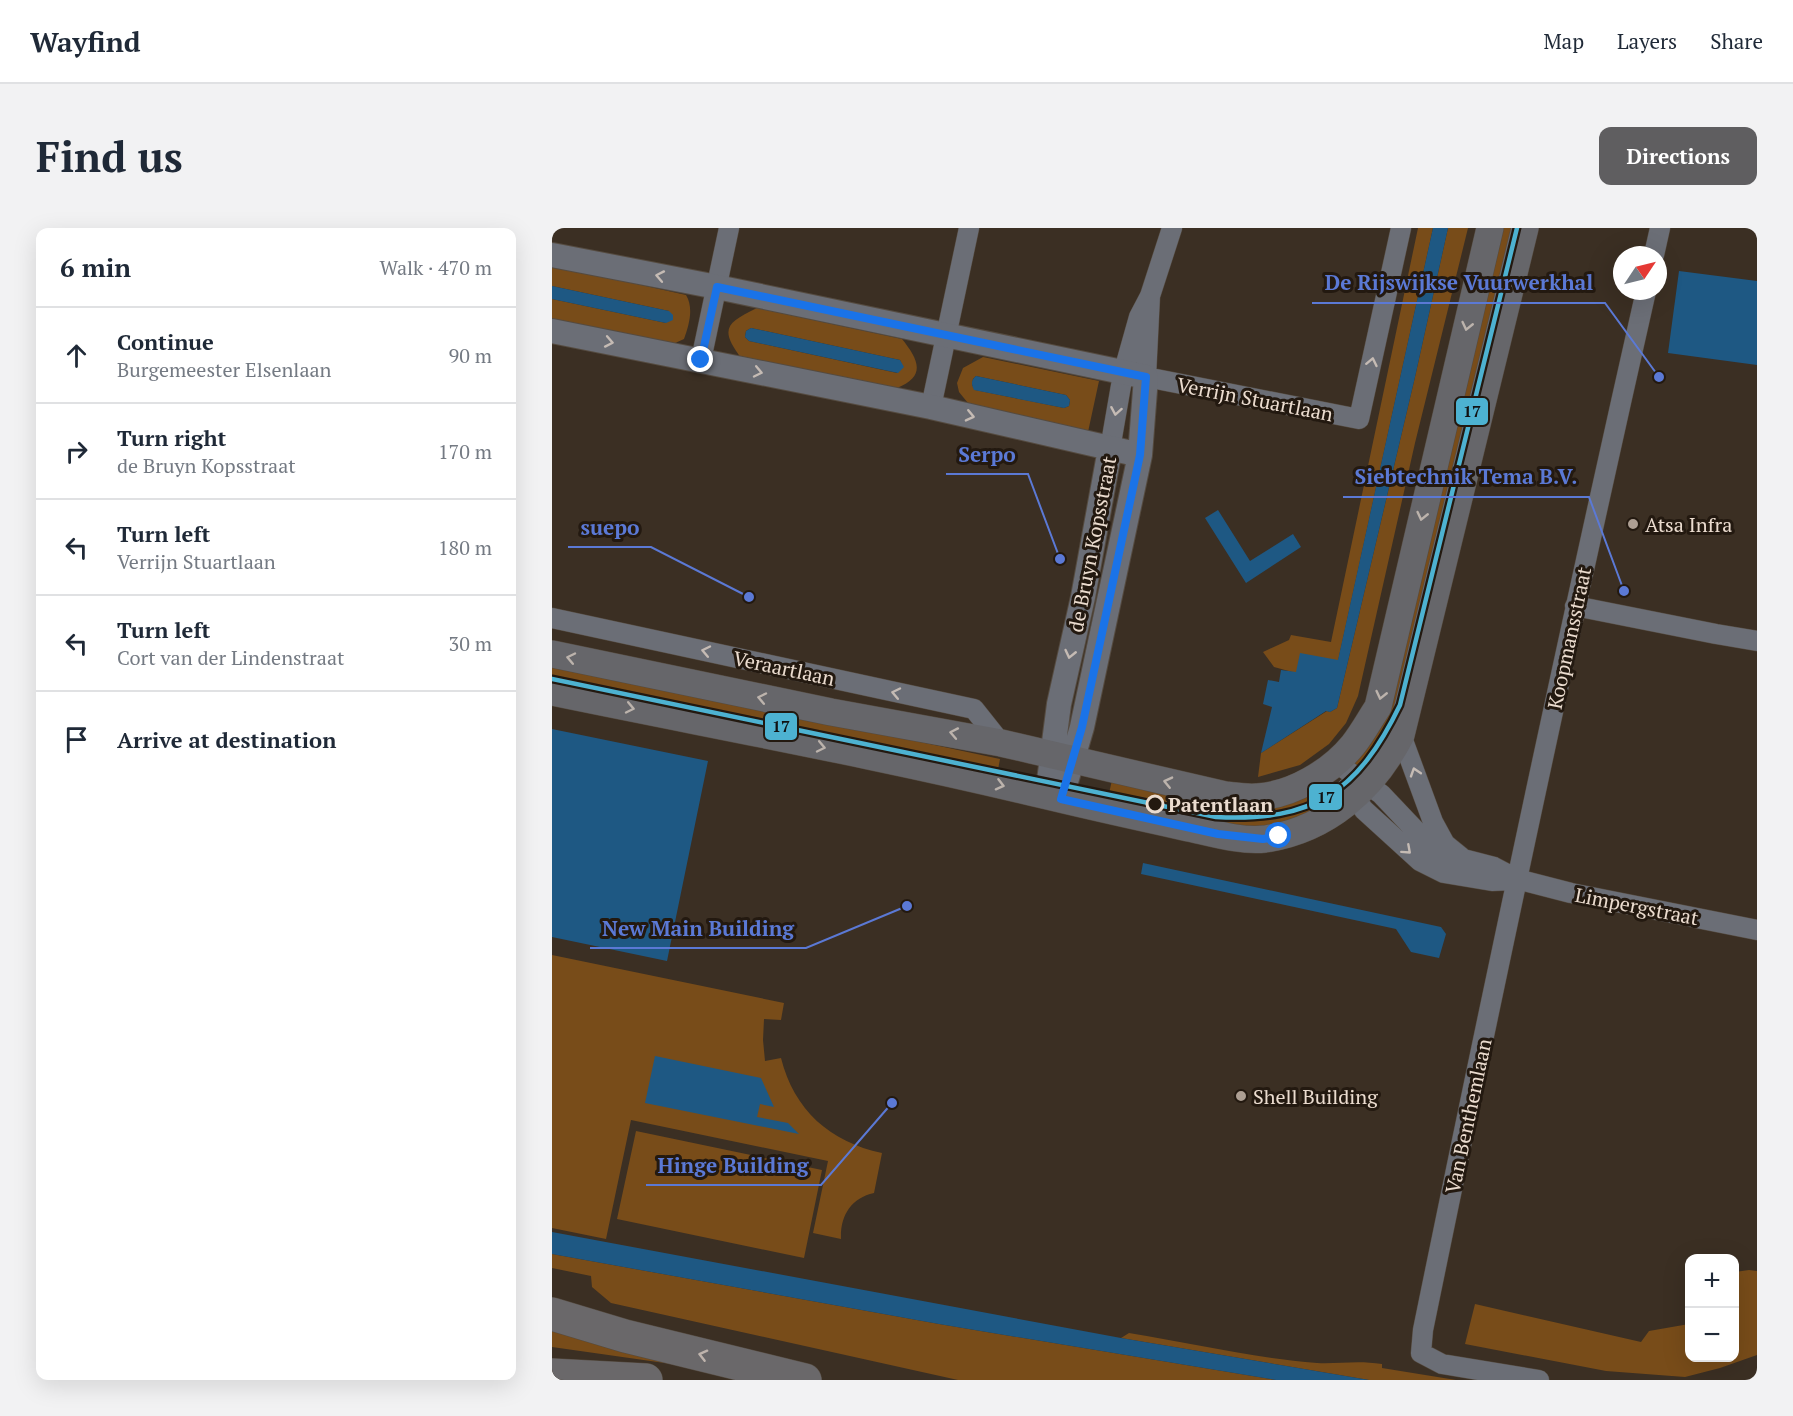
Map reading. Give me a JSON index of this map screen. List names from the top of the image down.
{
  "streets": {
    "main road": ["Veraartlaan"],
    "street": [
      "Verrijn Stuartlaan",
      "de Bruyn Kopsstraat",
      "Koopmansstraat",
      "Limpergstraat",
      "Van Benthemlaan"
    ]
  },
  "crossings": [
    ["Verrijn Stuartlaan", "de Bruyn Kopsstraat"],
    ["de Bruyn Kopsstraat", "Veraartlaan"],
    ["Koopmansstraat", "Limpergstraat"],
    ["Koopmansstraat", "Van Benthemlaan"],
    ["Veraartlaan", "Limpergstraat"],
    ["Limpergstraat", "Van Benthemlaan"]
  ],
  "places": [
    "De Rijswijkse Vuurwerkhal",
    "Atsa Infra",
    "Serpo",
    "Siebtechnik Tema B.V.",
    "suepo",
    "Patentlaan",
    "New Main Building",
    "Shell Building",
    "Hinge Building"
  ],
  "lines": ["transit line 17"],
  "north": "top right",
  "page": {
    "header": "Wayfind",
    "nav": ["Map", "Layers", "Share"],
    "buttons": "Directions",
    "title": "Find us",
    "heading": ["6 min", "Walk · 470 m"],
    "list": [
      ["Continue", "Burgemeester Elsenlaan", "90 m"],
      ["Turn right", "de Bruyn Kopsstraat", "170 m"],
      ["Turn left", "Verrijn Stuartlaan", "180 m"],
      ["Turn left", "Cort van der Lindenstraat", "30 m"],
      "Arrive at destination"
    ],
    "map_buttons": ["+", "−"]
  }
}
